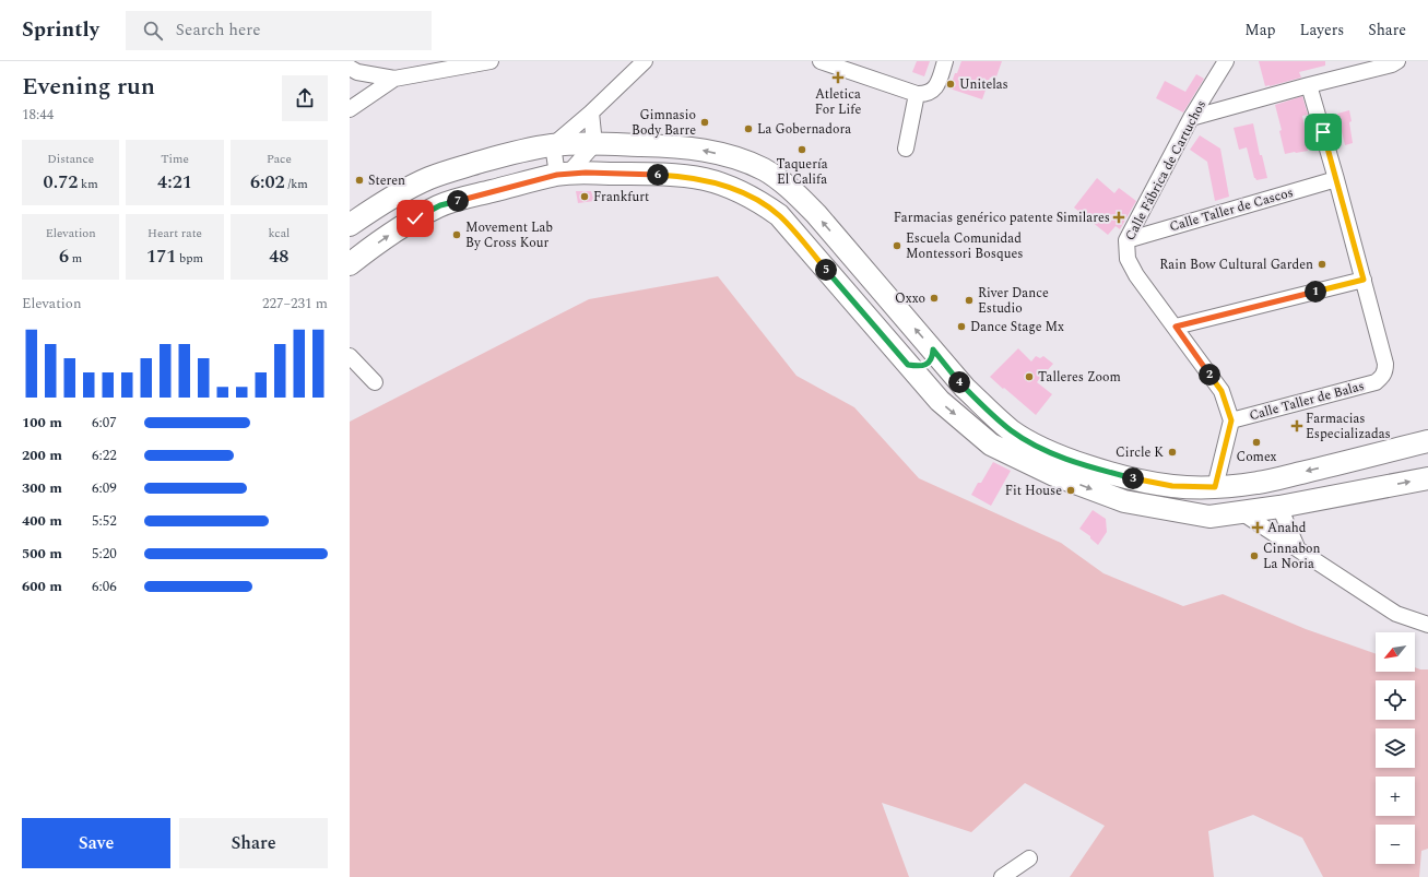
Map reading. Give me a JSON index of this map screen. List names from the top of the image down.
{
  "streets": {
    "street": ["Calle Fábrica de Cartuchos", "Calle Taller de Cascos", "Calle Taller de Balas"]
  },
  "crossings": [
    ["Calle Fábrica de Cartuchos", "Calle Taller de Cascos"],
    ["Calle Fábrica de Cartuchos", "Calle Taller de Balas"]
  ],
  "places": {
    "health": [
      "Atletica For Life",
      "Farmacias genérico patente Similares",
      "Farmacias Especializadas",
      "Anahd"
    ],
    "other": [
      "Unitelas",
      "Gimnasio Body Barre",
      "La Gobernadora",
      "Taquería El Califa",
      "Steren",
      "Frankfurt",
      "Movement Lab By Cross Kour",
      "Escuela Comunidad Montessori Bosques",
      "Rain Bow Cultural Garden",
      "Oxxo",
      "River Dance Estudio",
      "Dance Stage Mx",
      "Talleres Zoom",
      "Comex",
      "Circle K",
      "Fit House",
      "Cinnabon La Noria"
    ]
  },
  "north": "bottom left",
  "page": {
    "header": "Sprintly",
    "search": "Search here",
    "nav": ["Map", "Layers", "Share"],
    "heading": ["Evening run", "18:44"],
    "stats": [
      ["Distance", "0.72 km"],
      ["Time", "4:21"],
      ["Pace", "6:02 /km"],
      ["Elevation", "6 m"],
      ["Heart rate", "171 bpm"],
      ["kcal", "48"]
    ],
    "pins": [
      "6",
      "7",
      "5",
      "1",
      "2",
      "4",
      "3"
    ],
    "chart": ["Elevation", "227–231 m"],
    "list": [
      {
        "name": "100 m",
        "note": "6:07"
      },
      {
        "name": "200 m",
        "note": "6:22"
      },
      {
        "name": "300 m",
        "note": "6:09"
      },
      {
        "name": "400 m",
        "note": "5:52"
      },
      {
        "name": "500 m",
        "note": "5:20"
      },
      {
        "name": "600 m",
        "note": "6:06"
      }
    ],
    "map_buttons": ["+", "−"],
    "buttons": ["Save", "Share"]
  }
}
